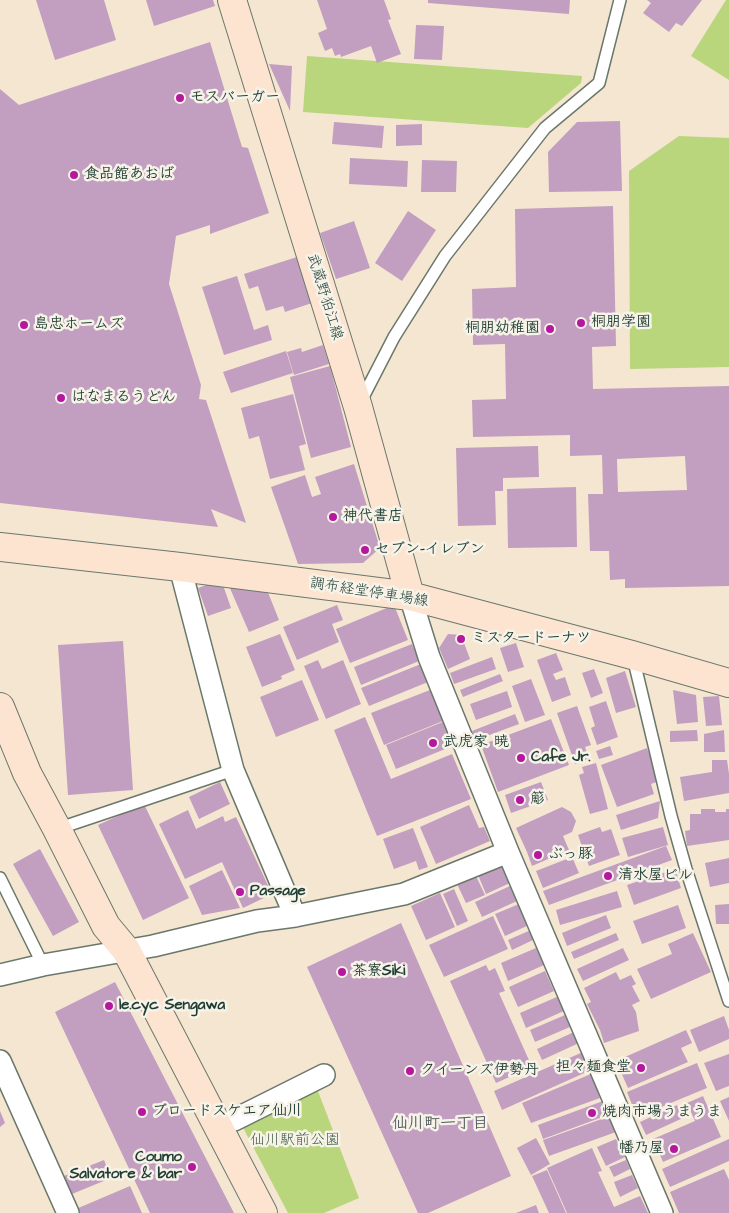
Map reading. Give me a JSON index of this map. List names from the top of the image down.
{
  "streets": {
    "main road": ["武蔵野狛江線", "調布経堂停車場線"]
  },
  "crossings": [
    ["武蔵野狛江線", "調布経堂停車場線"]
  ],
  "districts": ["仙川町一丁目"],
  "parks": ["仙川駅前公園"],
  "places": [
    "モスバーガー",
    "食品館あおば",
    "桐朋学園",
    "島忠ホームズ",
    "桐朋幼稚園",
    "はなまるうどん",
    "神代書店",
    "セブン-イレブン",
    "ミスタードーナツ",
    "武虎家 暁",
    "Cafe Jr.",
    "簓",
    "ぶっ豚",
    "清水屋ビル",
    "Passage",
    "茶寮Siki",
    "le.cyc Sengawa",
    "担々麺食堂",
    "クイーンズ伊勢丹",
    "ブロードスケエア仙川",
    "焼肉市場うまうま",
    "幡乃屋",
    "Coumo Salvatore & bar"
  ]
}
